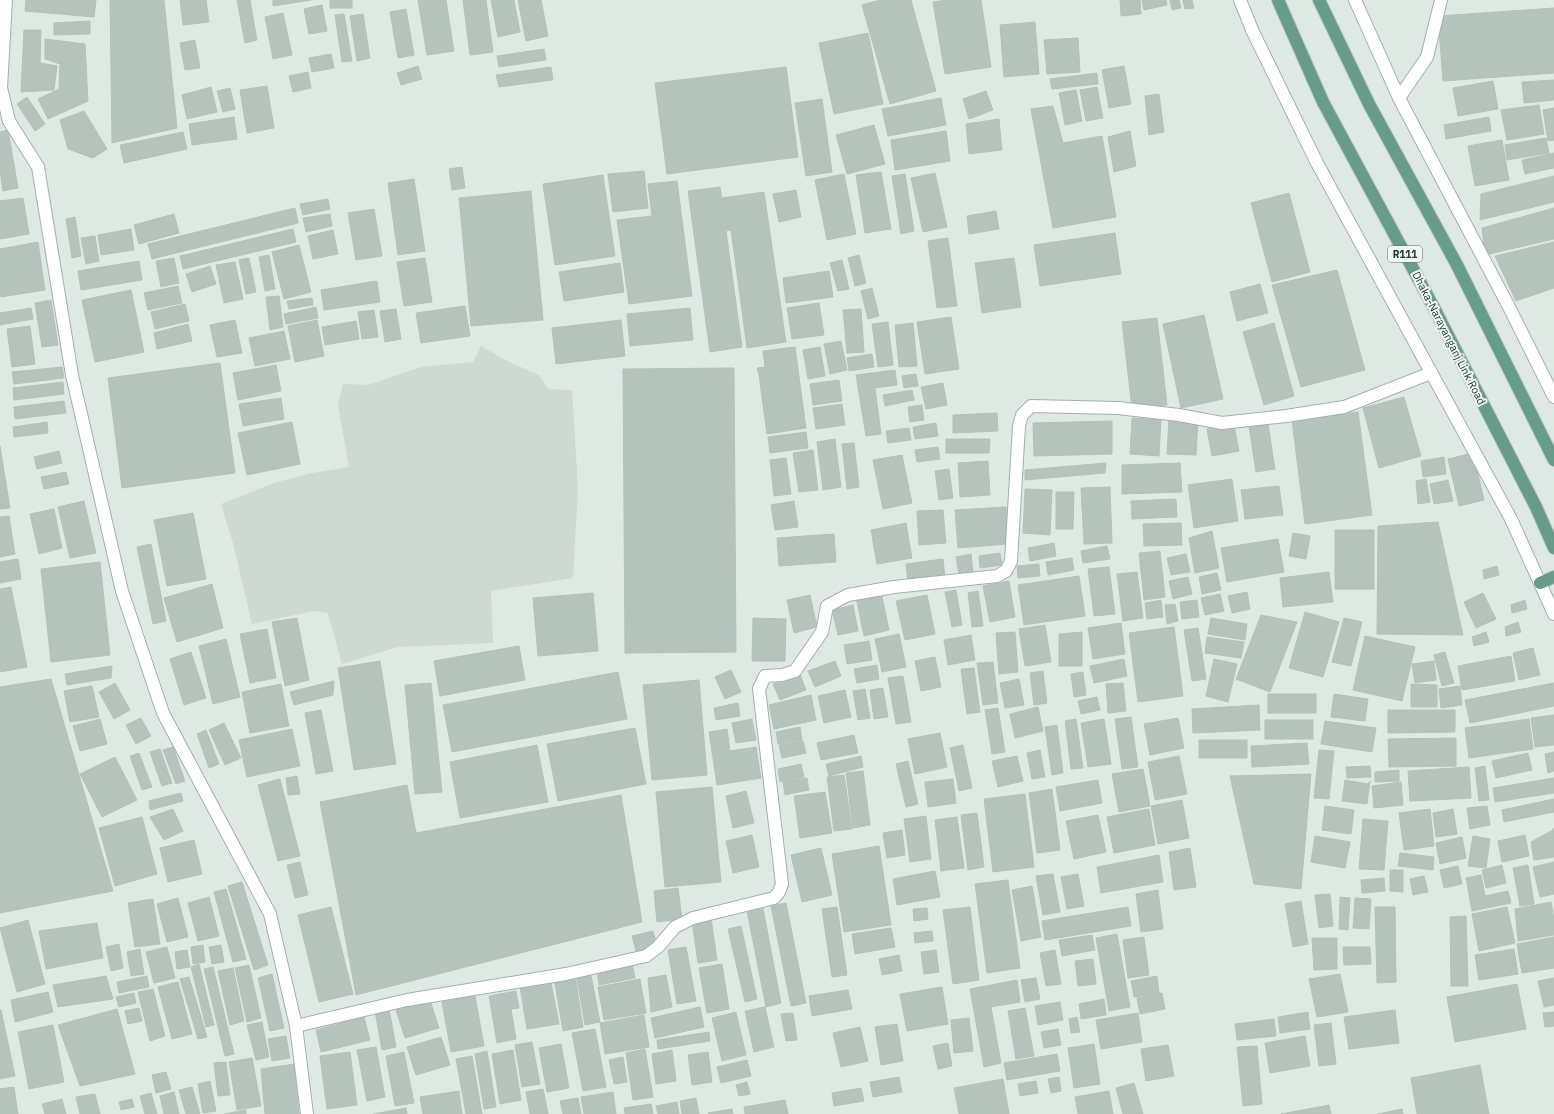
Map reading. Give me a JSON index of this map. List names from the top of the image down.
{
  "streets": {
    "main road": ["R111", "Dhaka-Narayanganj Link Road"]
  }
}
